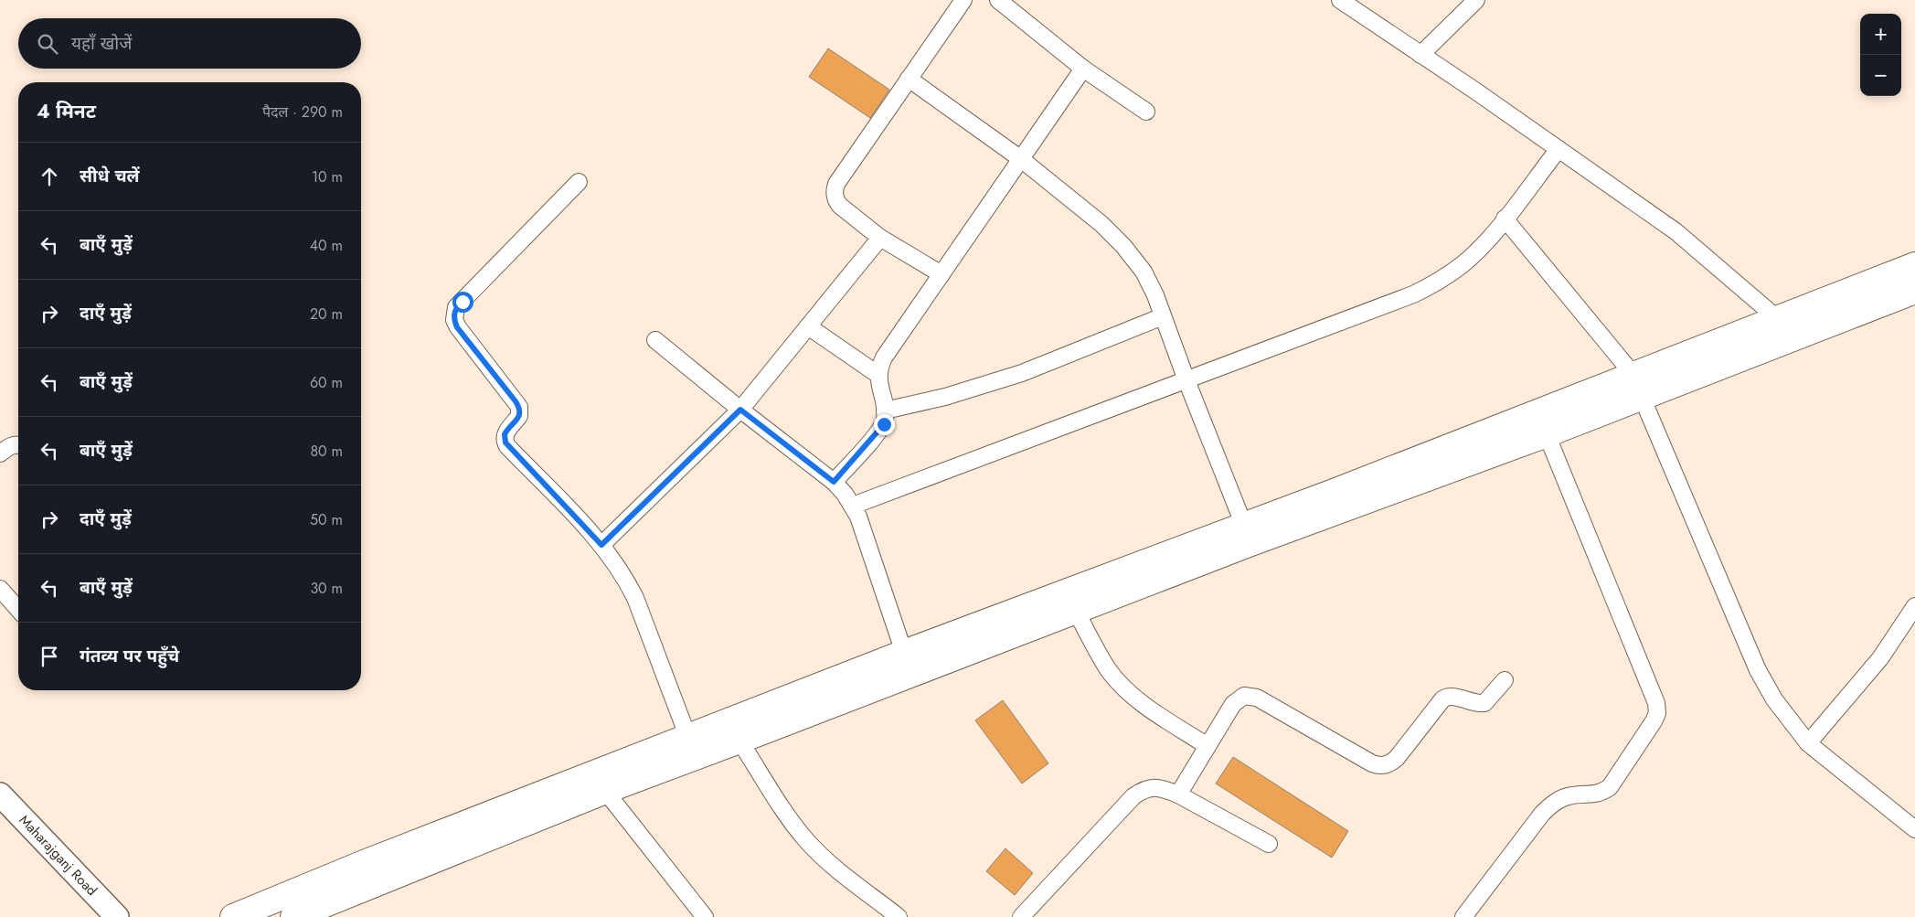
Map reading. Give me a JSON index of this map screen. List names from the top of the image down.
{
  "streets": {
    "street": ["Maharajganj Road"]
  },
  "page": {
    "map_buttons": ["+", "−"],
    "search": "यहाँ खोजें",
    "heading": ["4 मिनट", "पैदल · 290 m"],
    "list": [
      ["सीधे चलें", "10 m"],
      ["बाएँ मुड़ें", "40 m"],
      ["दाएँ मुड़ें", "20 m"],
      ["बाएँ मुड़ें", "60 m"],
      ["बाएँ मुड़ें", "80 m"],
      ["दाएँ मुड़ें", "50 m"],
      ["बाएँ मुड़ें", "30 m"],
      "गंतव्य पर पहुँचे"
    ]
  }
}
